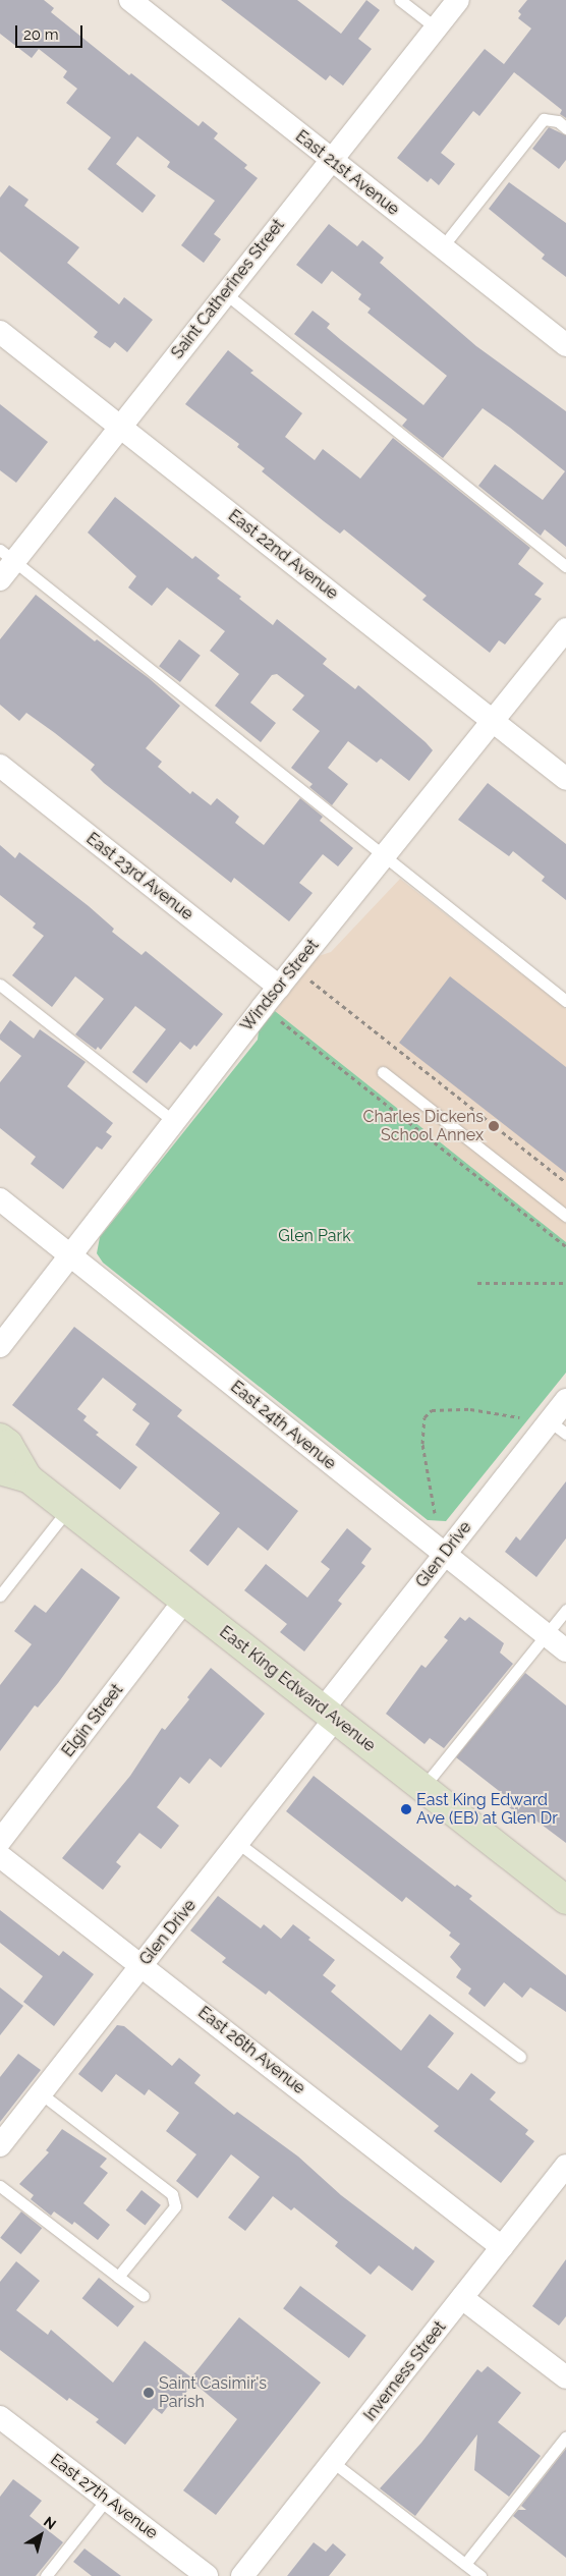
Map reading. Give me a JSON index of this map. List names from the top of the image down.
{
  "streets": {
    "main road": ["East King Edward Avenue"],
    "street": [
      "East 21st Avenue",
      "Saint Catherines Street",
      "East 22nd Avenue",
      "East 23rd Avenue",
      "Windsor Street",
      "East 24th Avenue",
      "Glen Drive",
      "Elgin Street",
      "East 26th Avenue",
      "Inverness Street",
      "East 27th Avenue"
    ]
  },
  "crossings": [
    ["East 21st Avenue", "Saint Catherines Street"],
    ["Saint Catherines Street", "East 22nd Avenue"],
    ["East 22nd Avenue", "Windsor Street"],
    ["East 23rd Avenue", "Windsor Street"],
    ["Windsor Street", "East 24th Avenue"],
    ["East 24th Avenue", "Glen Drive"],
    ["Glen Drive", "East King Edward Avenue"],
    ["Glen Drive", "East 26th Avenue"],
    ["East King Edward Avenue", "Elgin Street"],
    ["East 26th Avenue", "Inverness Street"]
  ],
  "parks": ["Glen Park"],
  "places": ["Charles Dickens School Annex", "East King Edward Ave (EB) at Glen Dr", "Saint Casimir's Parish"],
  "scale_bar": "20 m",
  "north": "top right"
}
